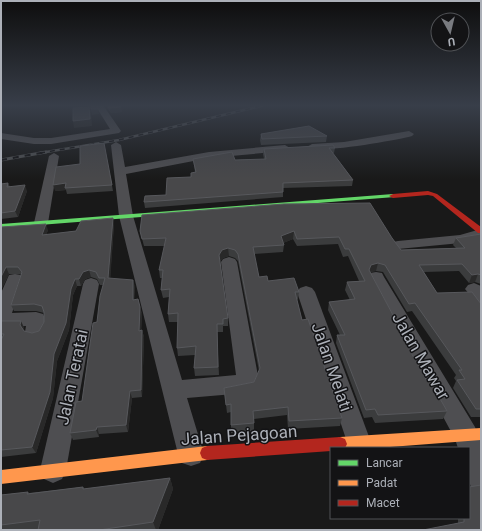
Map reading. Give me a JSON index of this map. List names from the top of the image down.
{
  "streets": {
    "street": [
      "Jalan Mawar",
      "Jalan Melati",
      "Jalan Teratai",
      "Jalan Pejagoan"
    ]
  },
  "crossings": [
    ["Jalan Mawar", "Jalan Pejagoan"],
    ["Jalan Melati", "Jalan Pejagoan"],
    ["Jalan Teratai", "Jalan Pejagoan"]
  ],
  "legend": ["Lancar", "Padat", "Macet"],
  "north": "bottom"
}
